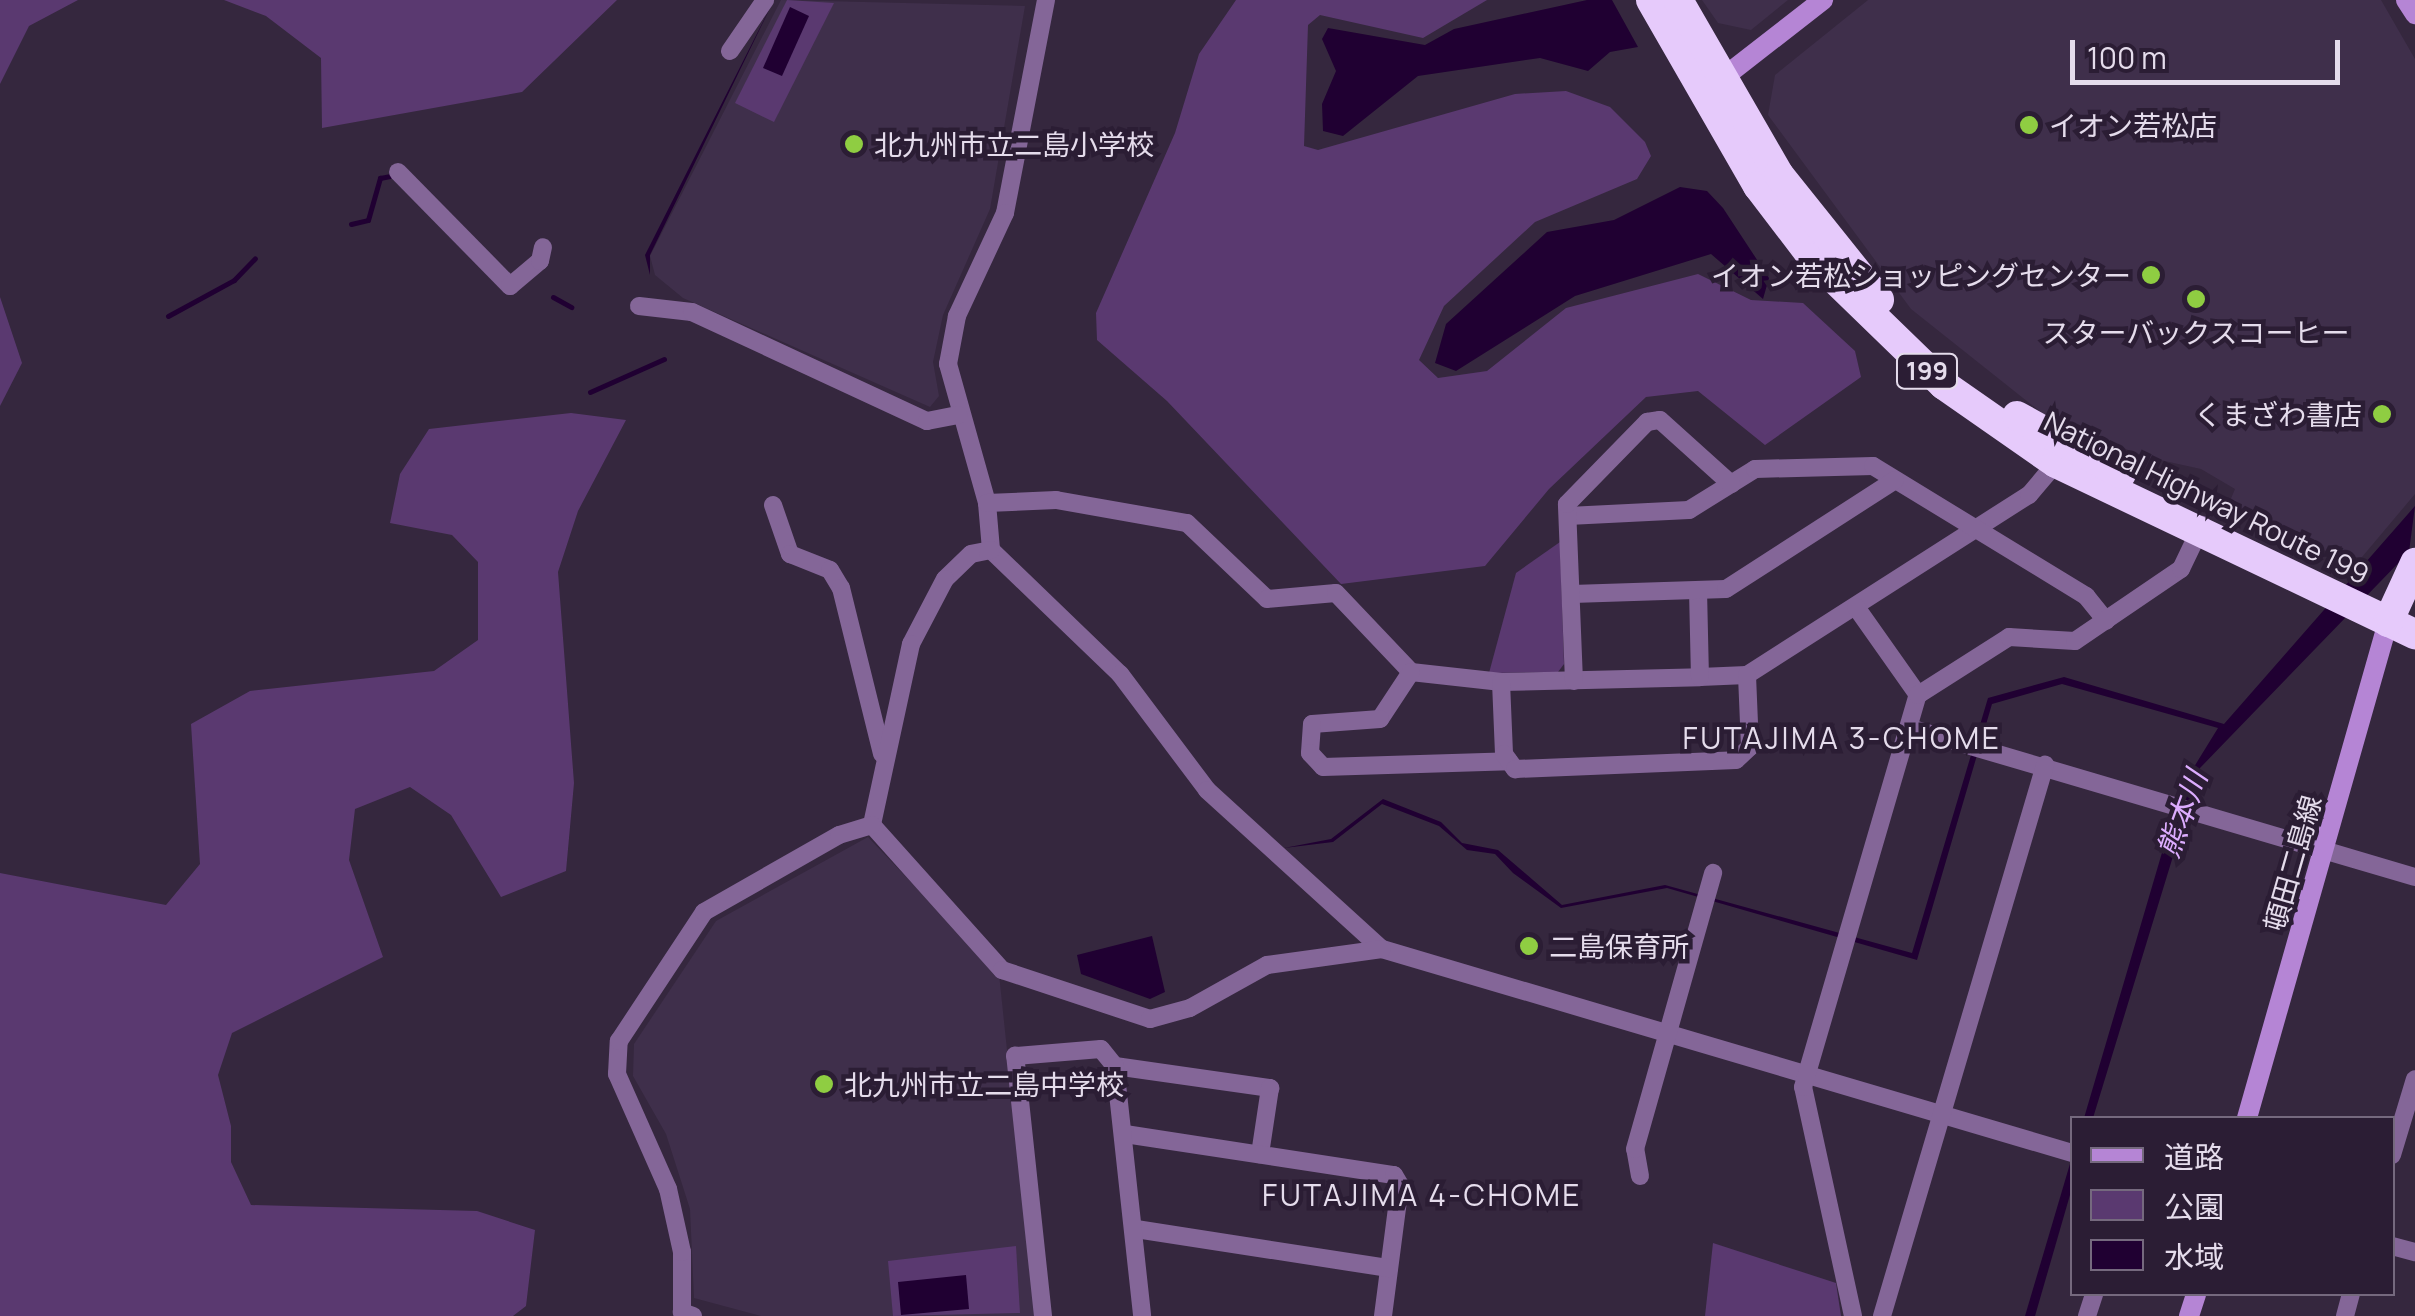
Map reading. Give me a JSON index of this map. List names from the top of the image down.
{
  "streets": {
    "highway": ["199", "National Highway Route 199"],
    "main road": ["頓田二島線"]
  },
  "crossings": [
    ["National Highway Route 199", "頓田二島線"]
  ],
  "districts": ["FUTAJIMA 3-CHOME", "FUTAJIMA 4-CHOME"],
  "water": ["熊本川"],
  "places": [
    "イオン若松店",
    "北九州市立二島小学校",
    "イオン若松ショッピングセンター",
    "スターバックスコーヒー",
    "くまざわ書店",
    "二島保育所",
    "北九州市立二島中学校"
  ],
  "legend": ["道路", "公園", "水域"],
  "scale_bar": "100 m"
}
